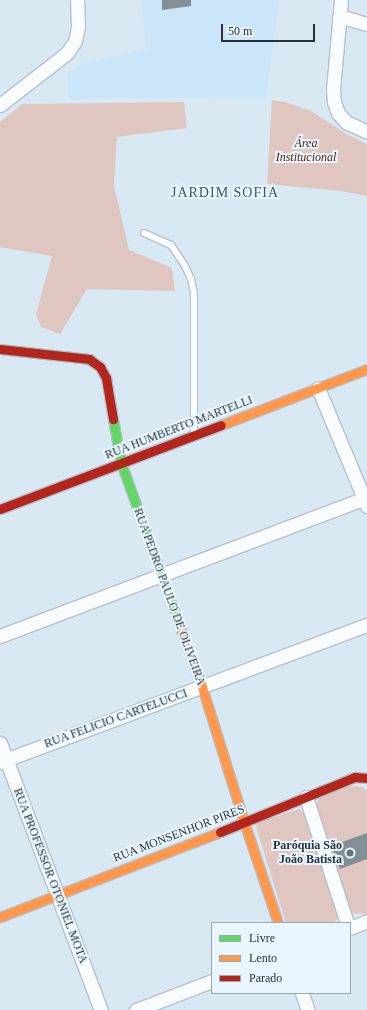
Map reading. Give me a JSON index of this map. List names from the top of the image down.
{
  "streets": {
    "street": [
      "RUA HUMBERTO MARTELLI",
      "RUA PEDRO PAULO DE OLIVEIRA",
      "RUA FELICIO CARTELUCCI",
      "RUA MONSENHOR PIRES",
      "RUA PROFESSOR OTONIEL MOTA"
    ]
  },
  "crossings": [
    ["RUA HUMBERTO MARTELLI", "RUA PEDRO PAULO DE OLIVEIRA"],
    ["RUA PEDRO PAULO DE OLIVEIRA", "RUA FELICIO CARTELUCCI"],
    ["RUA PEDRO PAULO DE OLIVEIRA", "RUA MONSENHOR PIRES"],
    ["RUA FELICIO CARTELUCCI", "RUA PROFESSOR OTONIEL MOTA"],
    ["RUA MONSENHOR PIRES", "RUA PROFESSOR OTONIEL MOTA"]
  ],
  "districts": ["JARDIM SOFIA"],
  "parks": ["Área Institucional"],
  "places": ["Paróquia São João Batista"],
  "legend": ["Livre", "Lento", "Parado"],
  "scale_bar": "50 m"
}
